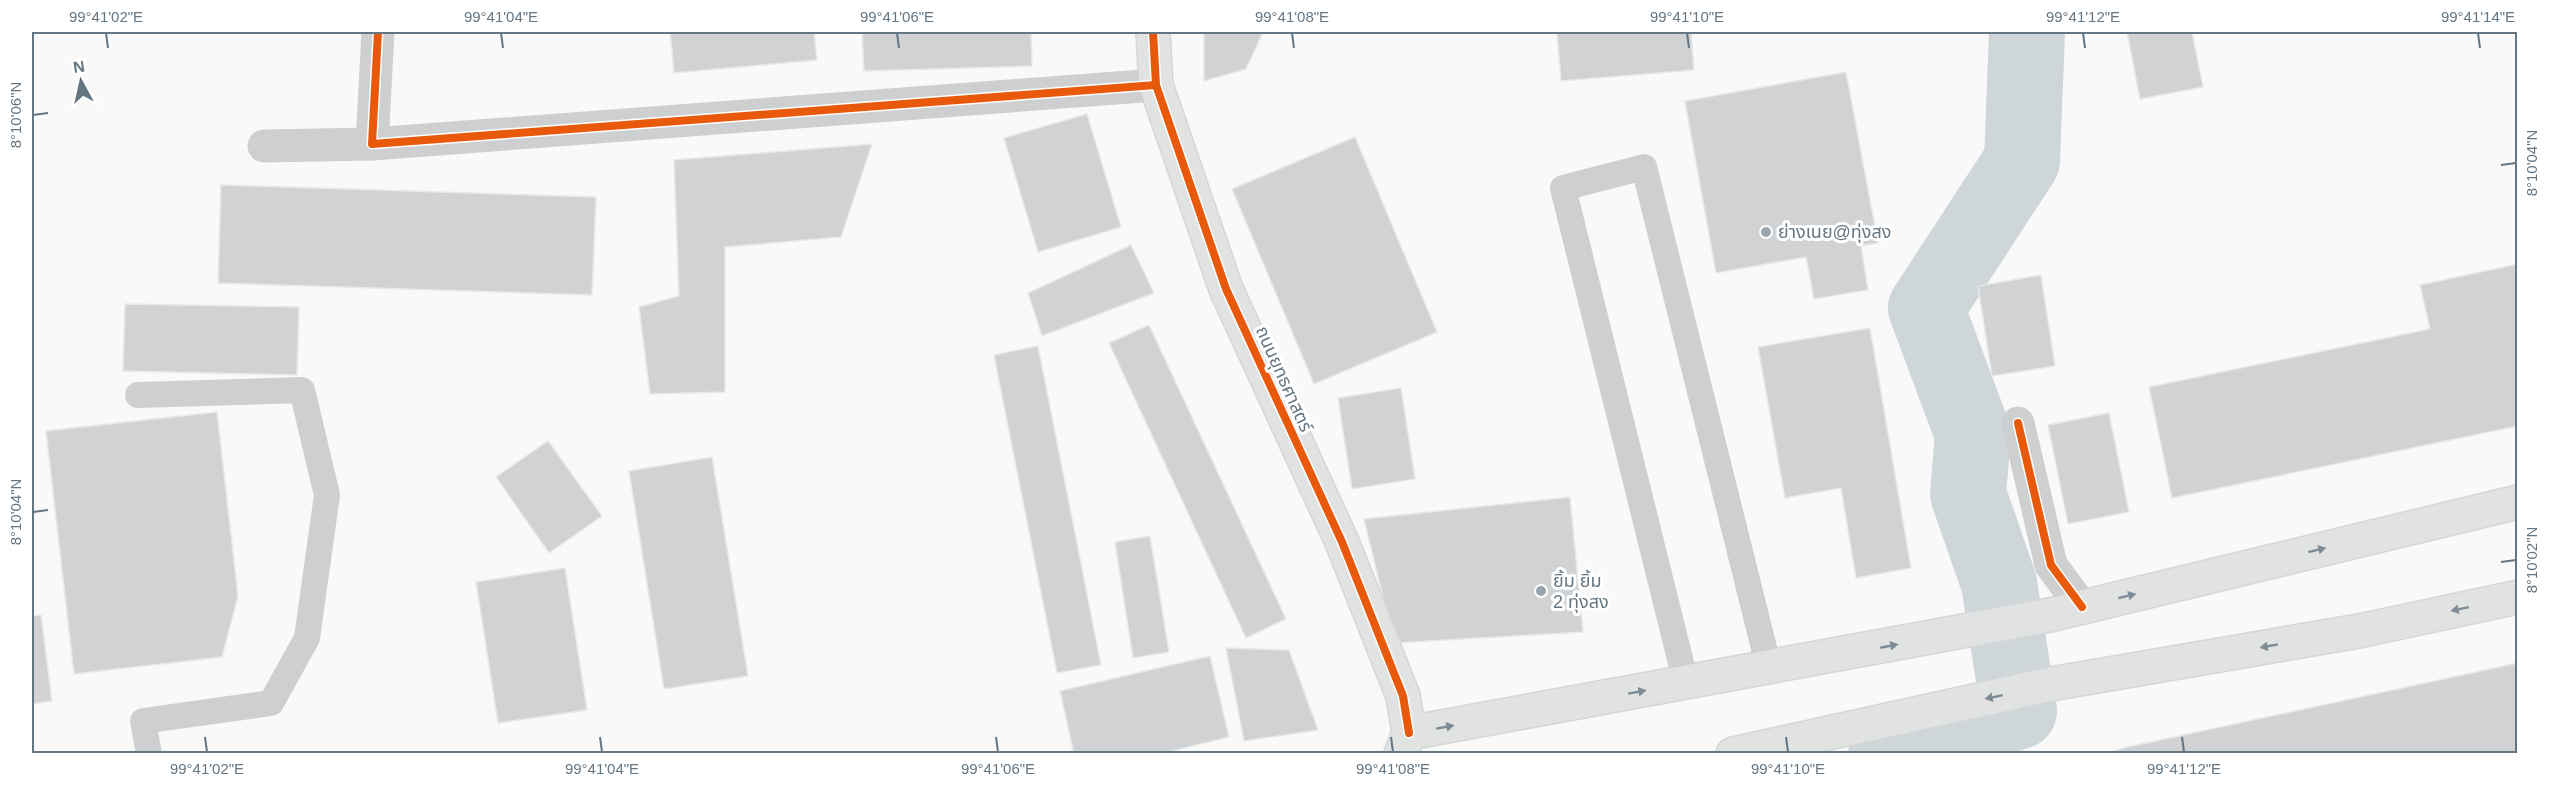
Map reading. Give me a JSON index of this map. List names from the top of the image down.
{
  "streets": {
    "main road": ["ถนนยุทธศาสตร์"]
  },
  "places": ["ย่างเนย@ทุ่งสง", "ยิ้ม ยิ้ม 2 ทุ่งสง"],
  "north": "top",
  "coordinates": [
    "99°41'02\"E",
    "99°41'04\"E",
    "99°41'06\"E",
    "99°41'08\"E",
    "99°41'10\"E",
    "99°41'12\"E",
    "99°41'14\"E",
    "8°10'06\"N",
    "8°10'04\"N",
    "8°10'02\"N"
  ]
}
